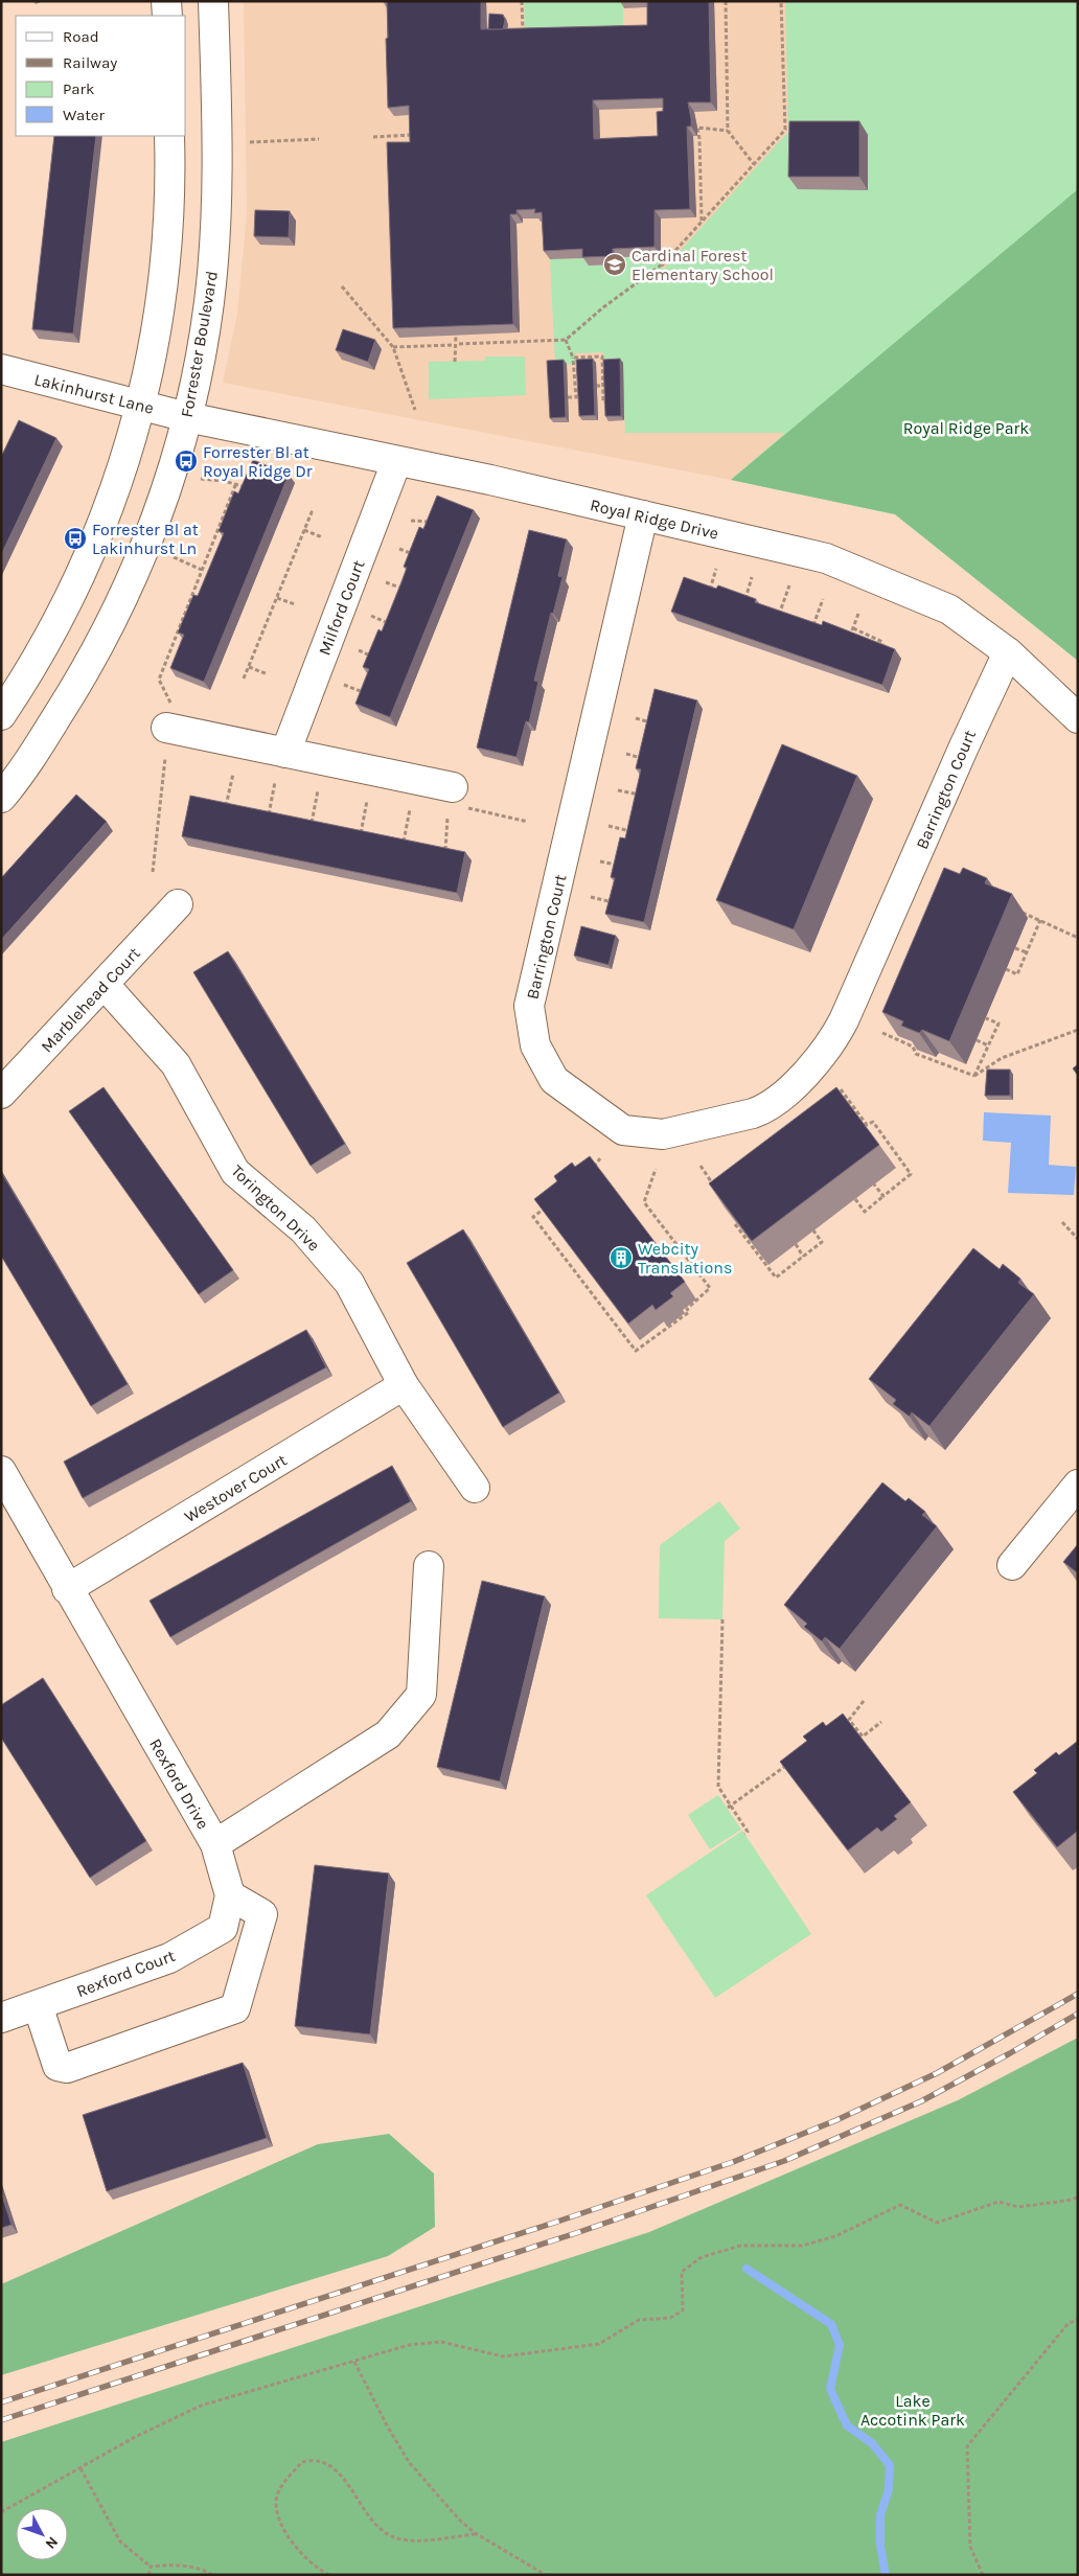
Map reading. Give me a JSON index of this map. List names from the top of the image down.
{
  "streets": {
    "street": [
      "Forrester Boulevard",
      "Lakinhurst Lane",
      "Royal Ridge Drive",
      "Milford Court",
      "Barrington Court",
      "Marblehead Court",
      "Torington Drive",
      "Westover Court",
      "Rexford Drive",
      "Rexford Court"
    ]
  },
  "crossings": [
    ["Forrester Boulevard", "Lakinhurst Lane"],
    ["Forrester Boulevard", "Royal Ridge Drive"],
    ["Lakinhurst Lane", "Royal Ridge Drive"],
    ["Royal Ridge Drive", "Milford Court"],
    ["Royal Ridge Drive", "Barrington Court"],
    ["Marblehead Court", "Torington Drive"],
    ["Torington Drive", "Westover Court"],
    ["Westover Court", "Rexford Drive"],
    ["Rexford Drive", "Rexford Court"]
  ],
  "parks": ["Royal Ridge Park", "Lake Accotink Park"],
  "places": {
    "school or university": ["Cardinal Forest Elementary School"],
    "bus stop": ["Forrester Bl at Royal Ridge Dr", "Forrester Bl at Lakinhurst Ln"],
    "building": ["Webcity Translations"]
  },
  "legend": [
    "Road",
    "Railway",
    "Park",
    "Water"
  ],
  "north": "bottom right"
}
